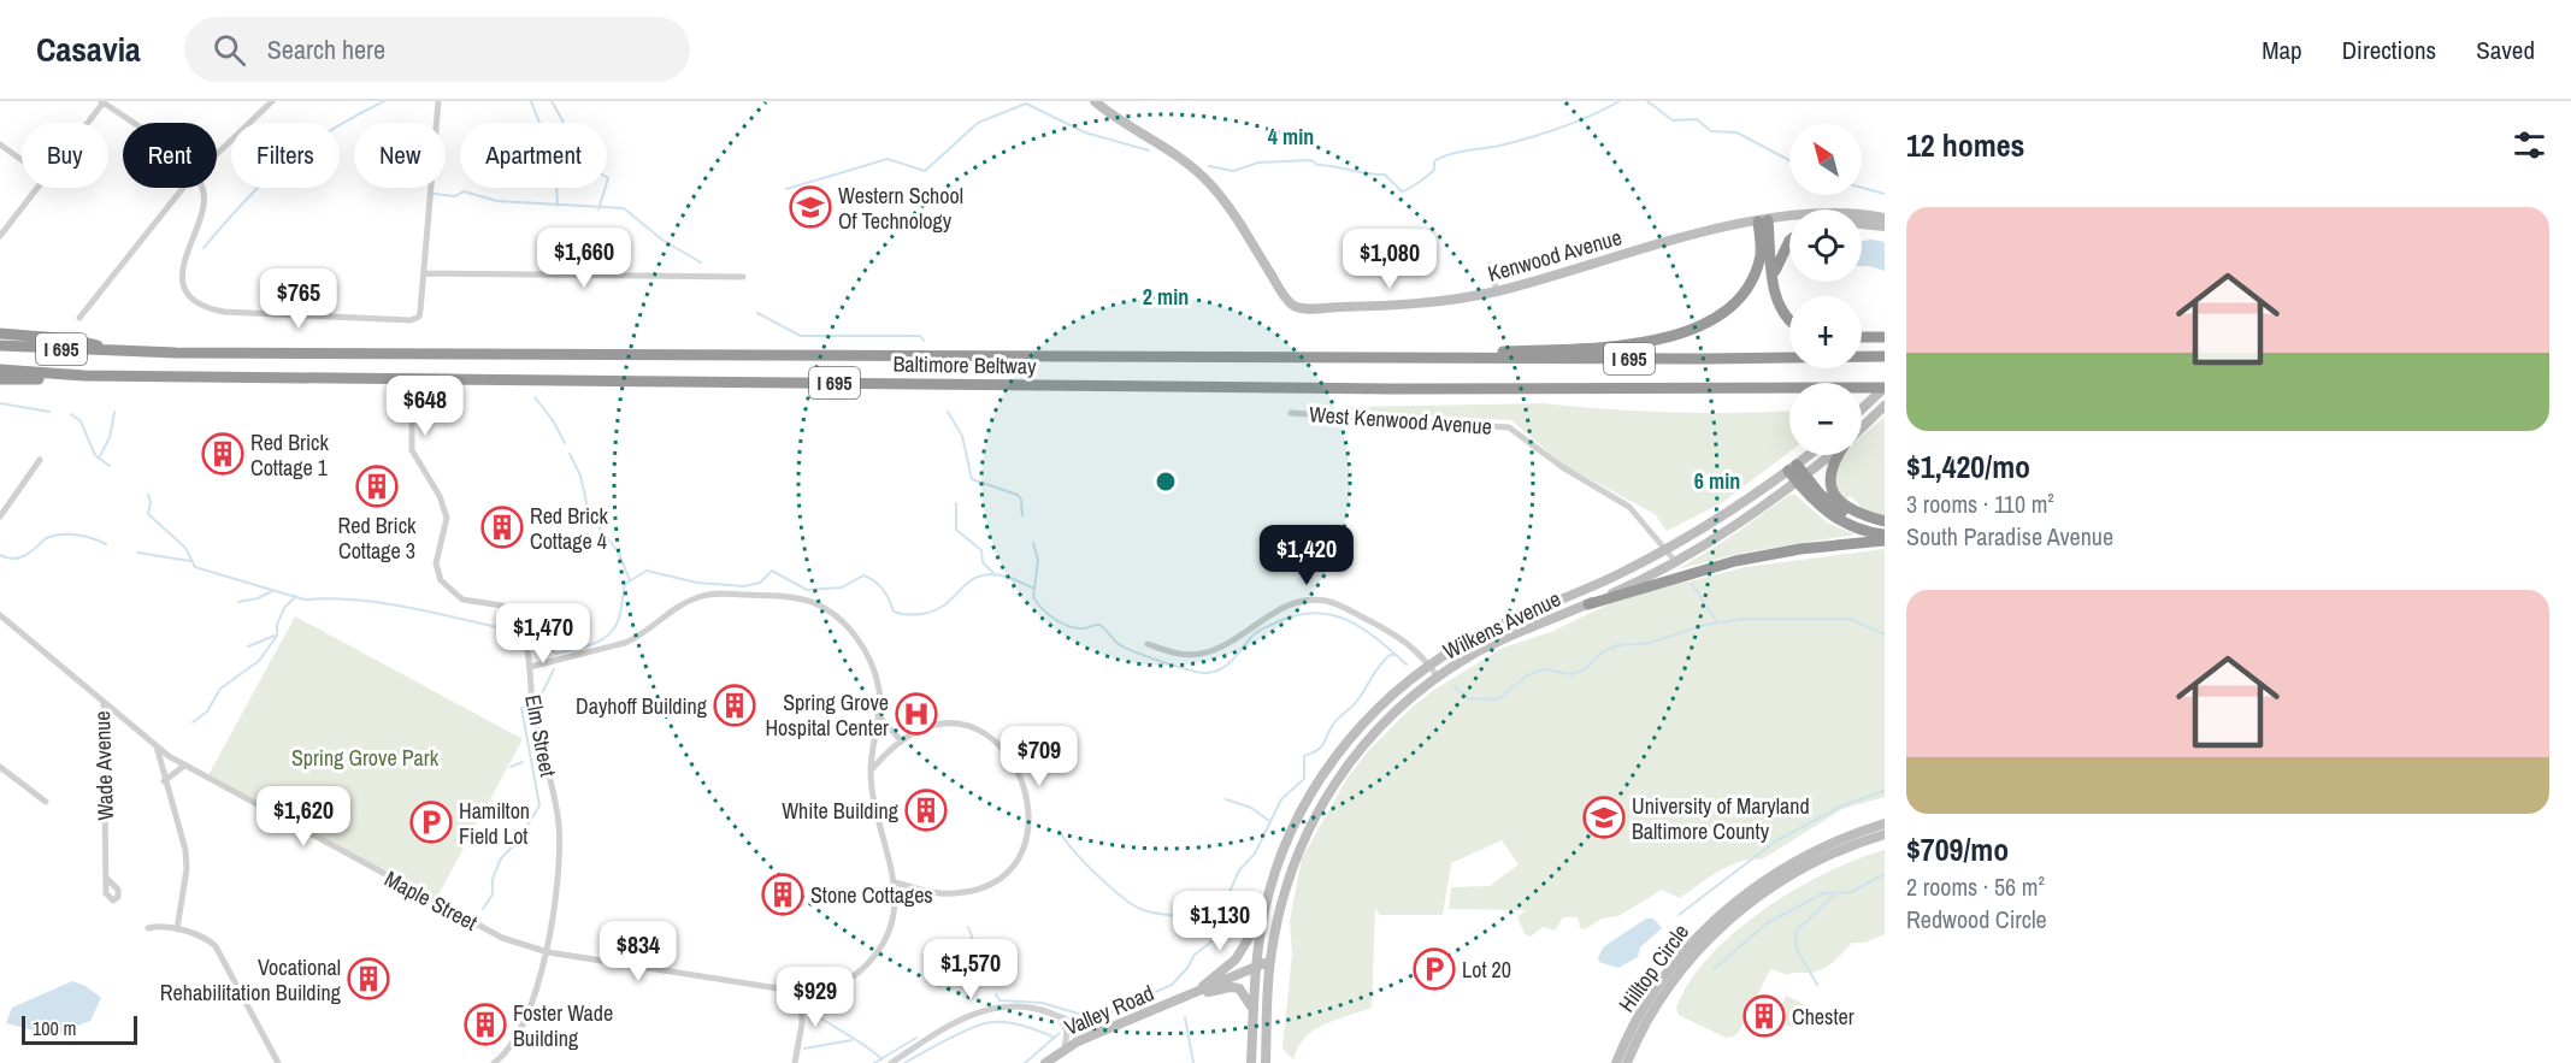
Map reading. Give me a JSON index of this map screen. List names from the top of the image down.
{
  "streets": {
    "highway": ["I 695", "Baltimore Beltway"],
    "main road": [
      "Kenwood Avenue",
      "Wilkens Avenue",
      "Hilltop Circle",
      "Valley Road"
    ],
    "street": [
      "West Kenwood Avenue",
      "Elm Street",
      "Wade Avenue",
      "Maple Street"
    ]
  },
  "crossings": [
    ["West Kenwood Avenue", "Wilkens Avenue"],
    ["Wilkens Avenue", "Valley Road"],
    ["Elm Street", "Maple Street"],
    ["Wade Avenue", "Maple Street"]
  ],
  "parks": ["Spring Grove Park"],
  "places": {
    "school or university": ["Western School Of Technology", "University of Maryland Baltimore County"],
    "building": [
      "Red Brick Cottage 1",
      "Red Brick Cottage 3",
      "Red Brick Cottage 4",
      "Dayhoff Building",
      "White Building",
      "Stone Cottages",
      "Vocational Rehabilitation Building",
      "Chester",
      "Foster Wade Building"
    ],
    "hospital": ["Spring Grove Hospital Center"],
    "parking": ["Hamilton Field Lot", "Lot 20"]
  },
  "scale_bar": "100 m",
  "north": "top left",
  "page": {
    "header": "Casavia",
    "search": "Search here",
    "nav": ["Map", "Directions", "Saved"],
    "heading": "12 homes",
    "map_buttons": ["+", "−"],
    "chip": [
      "Buy",
      "Rent",
      "Filters",
      "New",
      "Apartment"
    ],
    "list": [
      {
        "name": "$1,420/mo",
        "note": "3 rooms · 110 m² · South Paradise Avenue"
      },
      {
        "name": "$709/mo",
        "note": "2 rooms · 56 m² · Redwood Circle"
      }
    ],
    "price": [
      "$1,660",
      "$1,080",
      "$765",
      "$648",
      "$1,420",
      "$1,470",
      "$709",
      "$1,620",
      "$1,130",
      "$834",
      "$1,570",
      "$929"
    ],
    "scale": "100 m"
  },
  "rings": ["4 min", "2 min", "6 min"]
}
